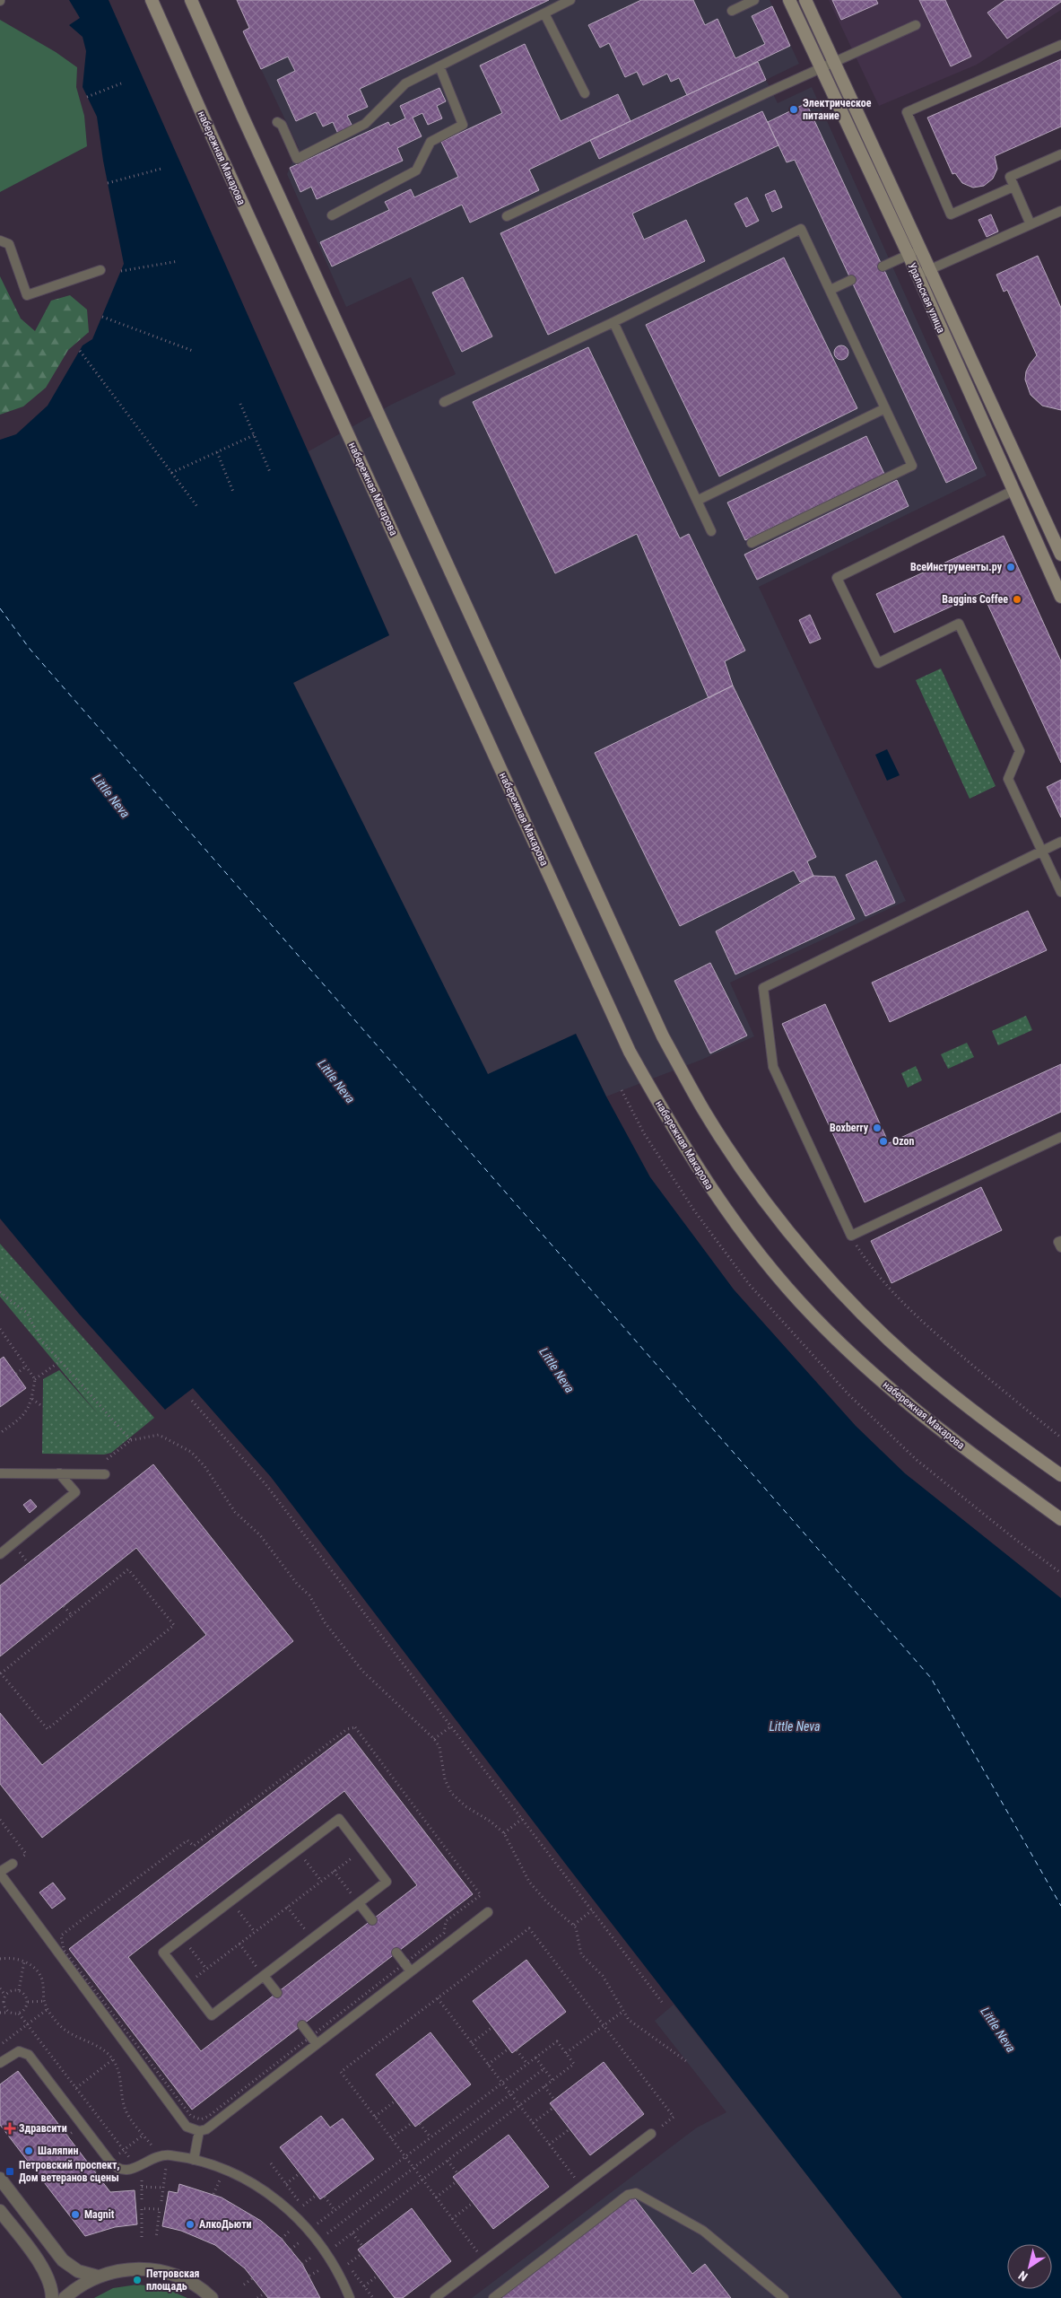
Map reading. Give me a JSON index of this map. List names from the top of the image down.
{
  "streets": {
    "main road": ["набережная Макарова", "Уральская улица"]
  },
  "water": ["Little Neva"],
  "places": {
    "other": [
      "Электрическое питание",
      "ВсеИнструменты.ру",
      "Baggins Coffee",
      "Boxberry",
      "Ozon",
      "Шаляпин",
      "Magnit",
      "АлкоДьюти",
      "Петровская площадь"
    ],
    "health": ["Здравсити"],
    "transit": ["Петровский проспект, Дом ветеранов сцены"]
  },
  "north": "bottom left"
}
